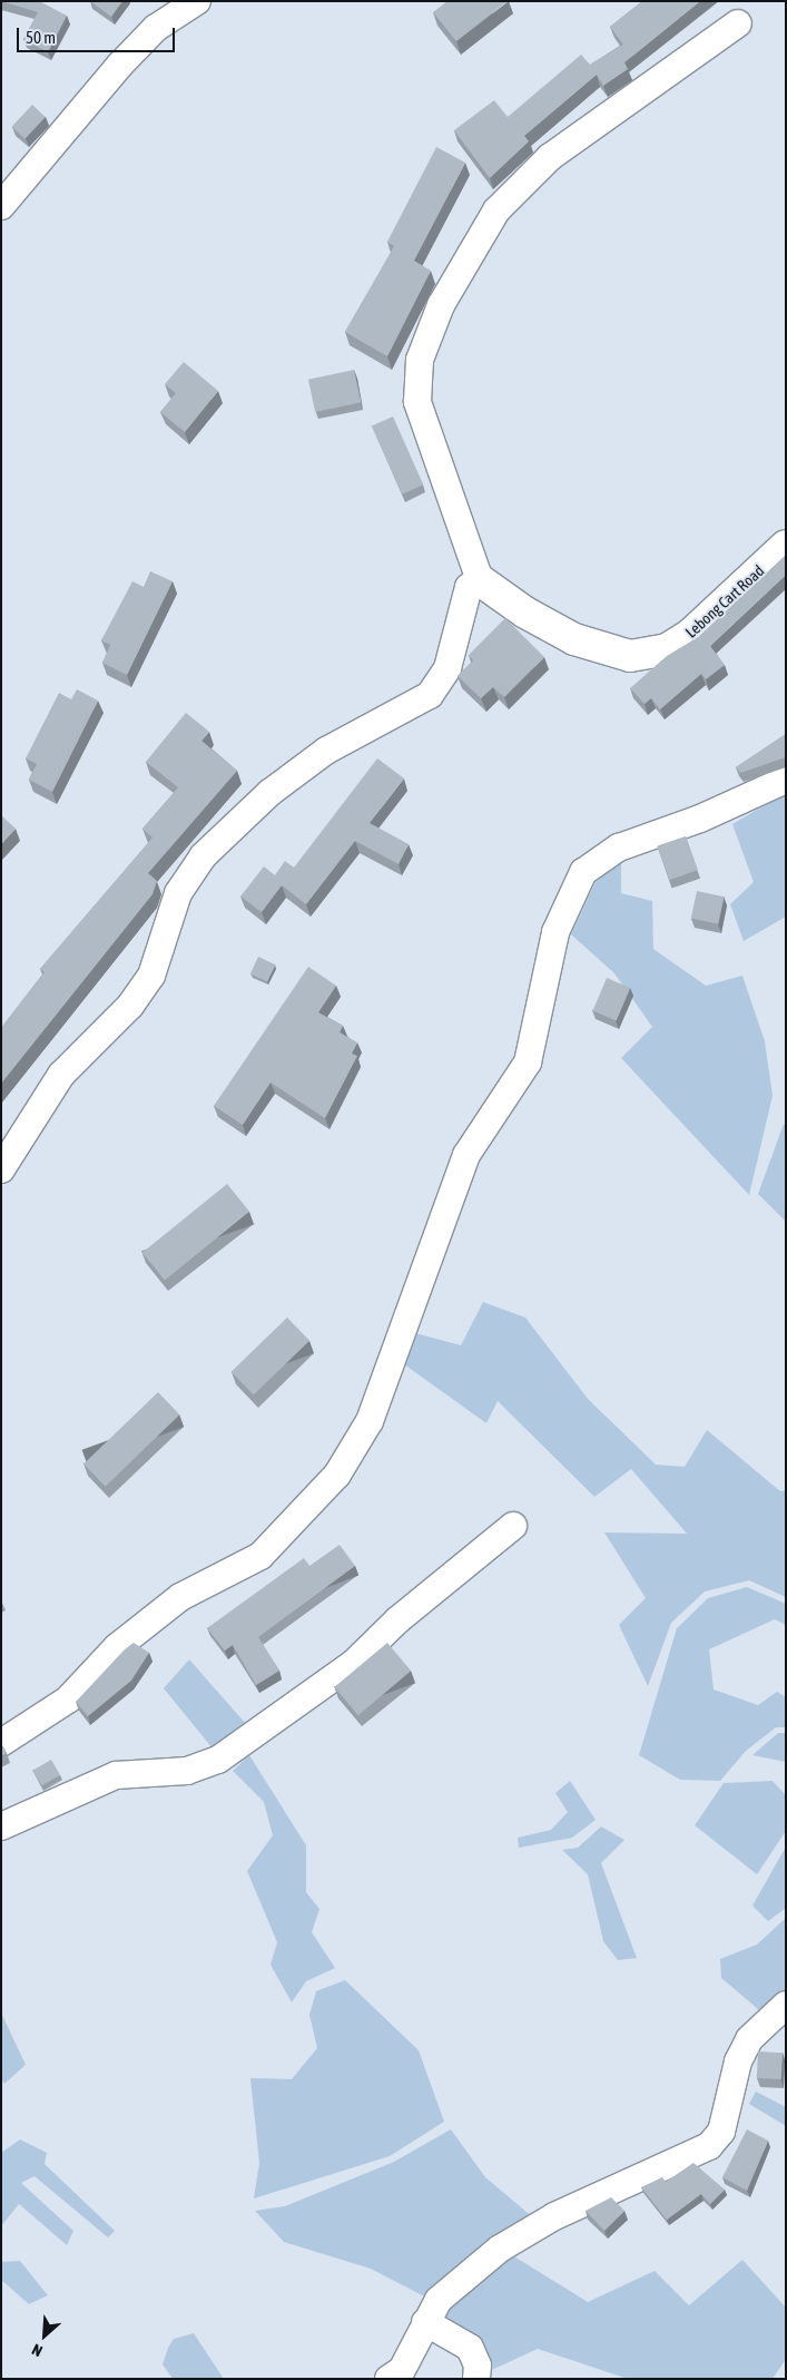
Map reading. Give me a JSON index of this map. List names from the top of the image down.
{
  "streets": {
    "highway": ["Lebong Cart Road"]
  },
  "scale_bar": "50 m",
  "north": "bottom left"
}
